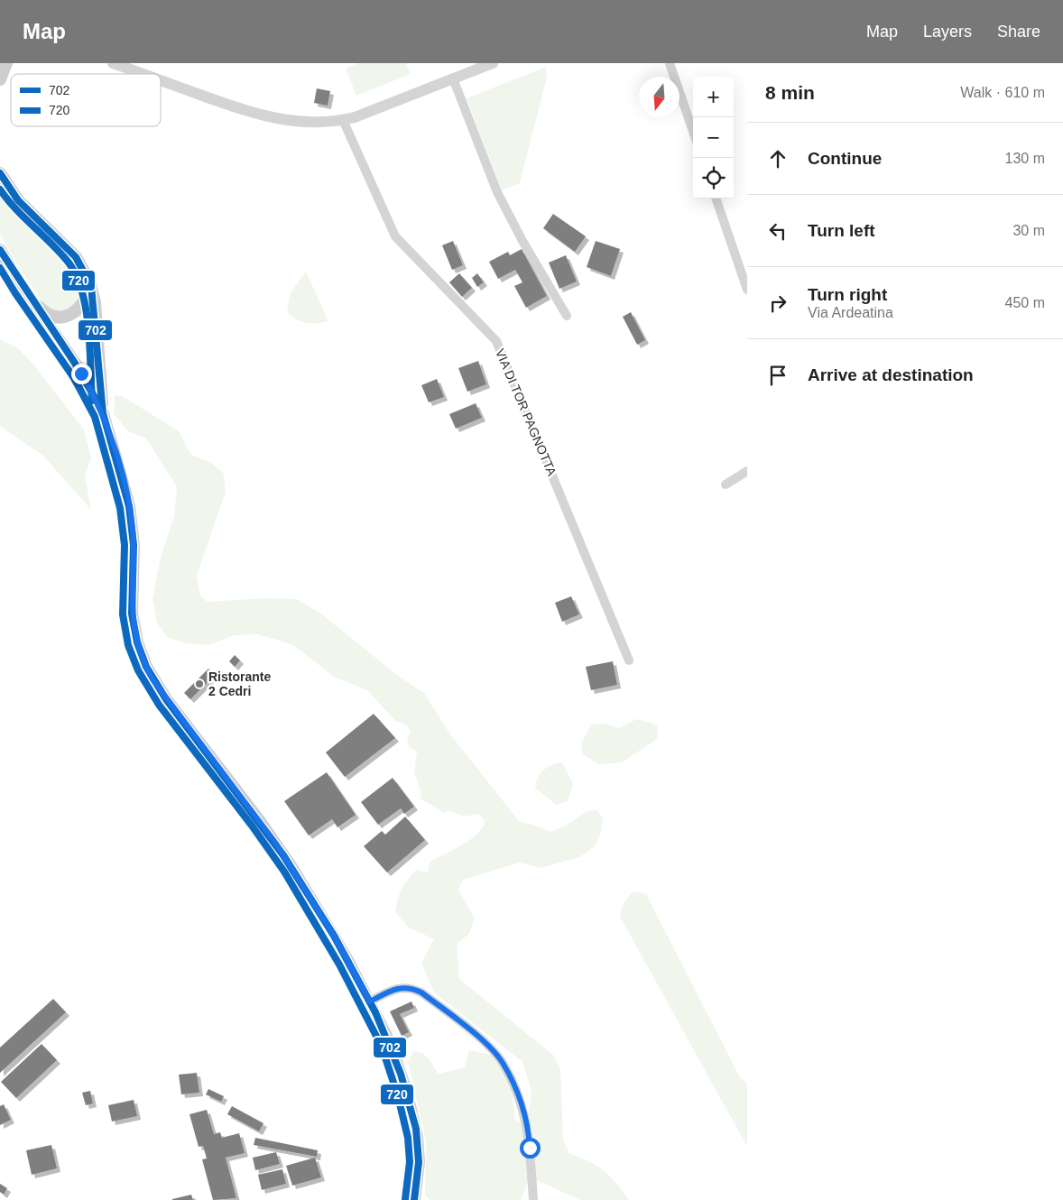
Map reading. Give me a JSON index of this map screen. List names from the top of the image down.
{
  "streets": {
    "street": ["VIA DI TOR PAGNOTTA"]
  },
  "places": ["Ristorante 2 Cedri"],
  "lines": ["transit line 702", "transit line 720"],
  "legend": ["702", "720"],
  "north": "bottom",
  "page": {
    "header": "Map",
    "nav": ["Map", "Layers", "Share"],
    "heading": ["8 min", "Walk · 610 m"],
    "map_buttons": ["+", "−"],
    "list": [
      ["Continue", "130 m"],
      ["Turn left", "30 m"],
      ["Turn right", "Via Ardeatina", "450 m"],
      "Arrive at destination"
    ]
  }
}
